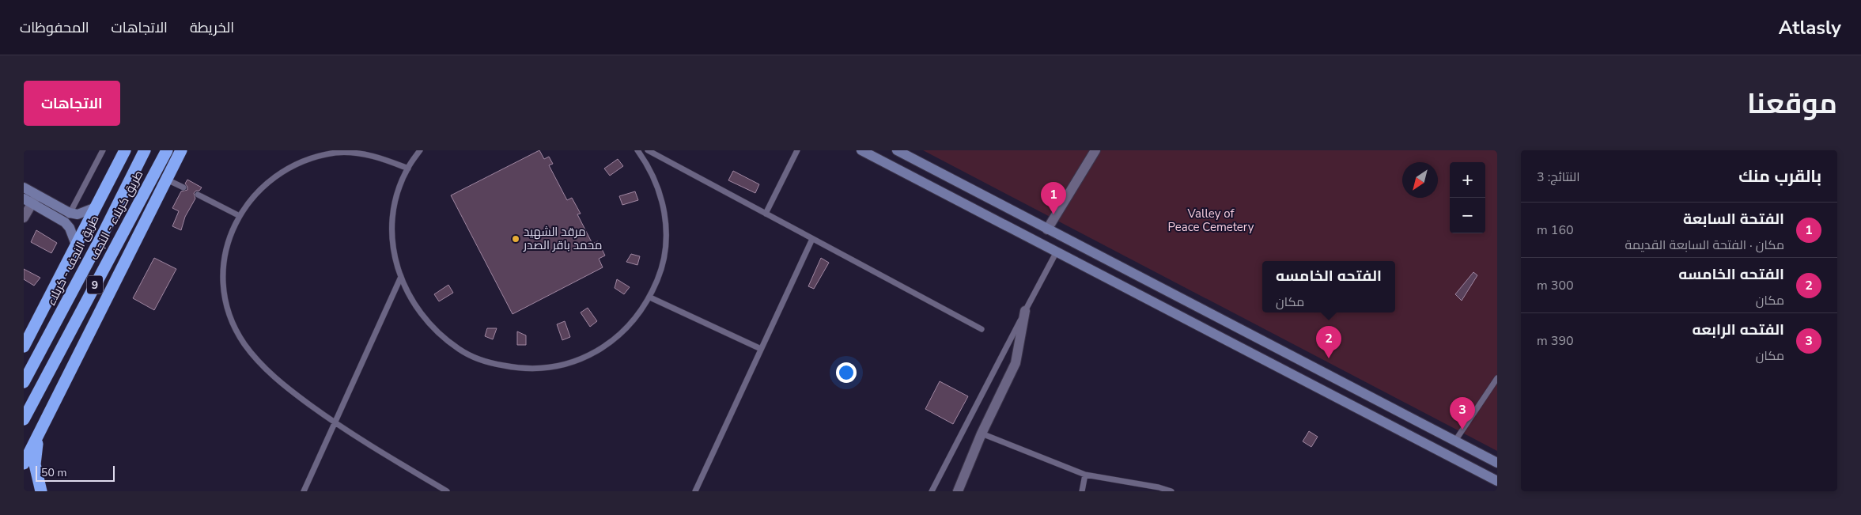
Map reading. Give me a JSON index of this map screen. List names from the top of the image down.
{
  "streets": {
    "highway": ["طريق کربلاء - النجف", "طريق النجف - کربلاء", "9"]
  },
  "parks": ["Valley of Peace Cemetery"],
  "places": ["مرقد الشهيد محمد باقر الصدر"],
  "scale_bar": "50 m",
  "north": "bottom left",
  "page": {
    "header": "Atlasly",
    "nav": ["الخريطة", "الاتجاهات", "المحفوظات"],
    "title": "موقعنا",
    "buttons": "الاتجاهات",
    "heading": ["بالقرب منك", "النتائج: 3"],
    "map_buttons": ["+", "−"],
    "pins": ["1", "2", "3"],
    "list": [
      {
        "mark": "1",
        "name": "الفتحة السابعة",
        "note": "مكان · الفتحة السابعة القديمة",
        "value": "160 m"
      },
      {
        "mark": "2",
        "name": "الفتحه الخامسه",
        "note": "مكان",
        "value": "300 m"
      },
      {
        "mark": "3",
        "name": "الفتحه الرابعه",
        "note": "مكان",
        "value": "390 m"
      }
    ],
    "popup": ["الفتحه الخامسه", "مكان"],
    "scale": "50 m"
  }
}
